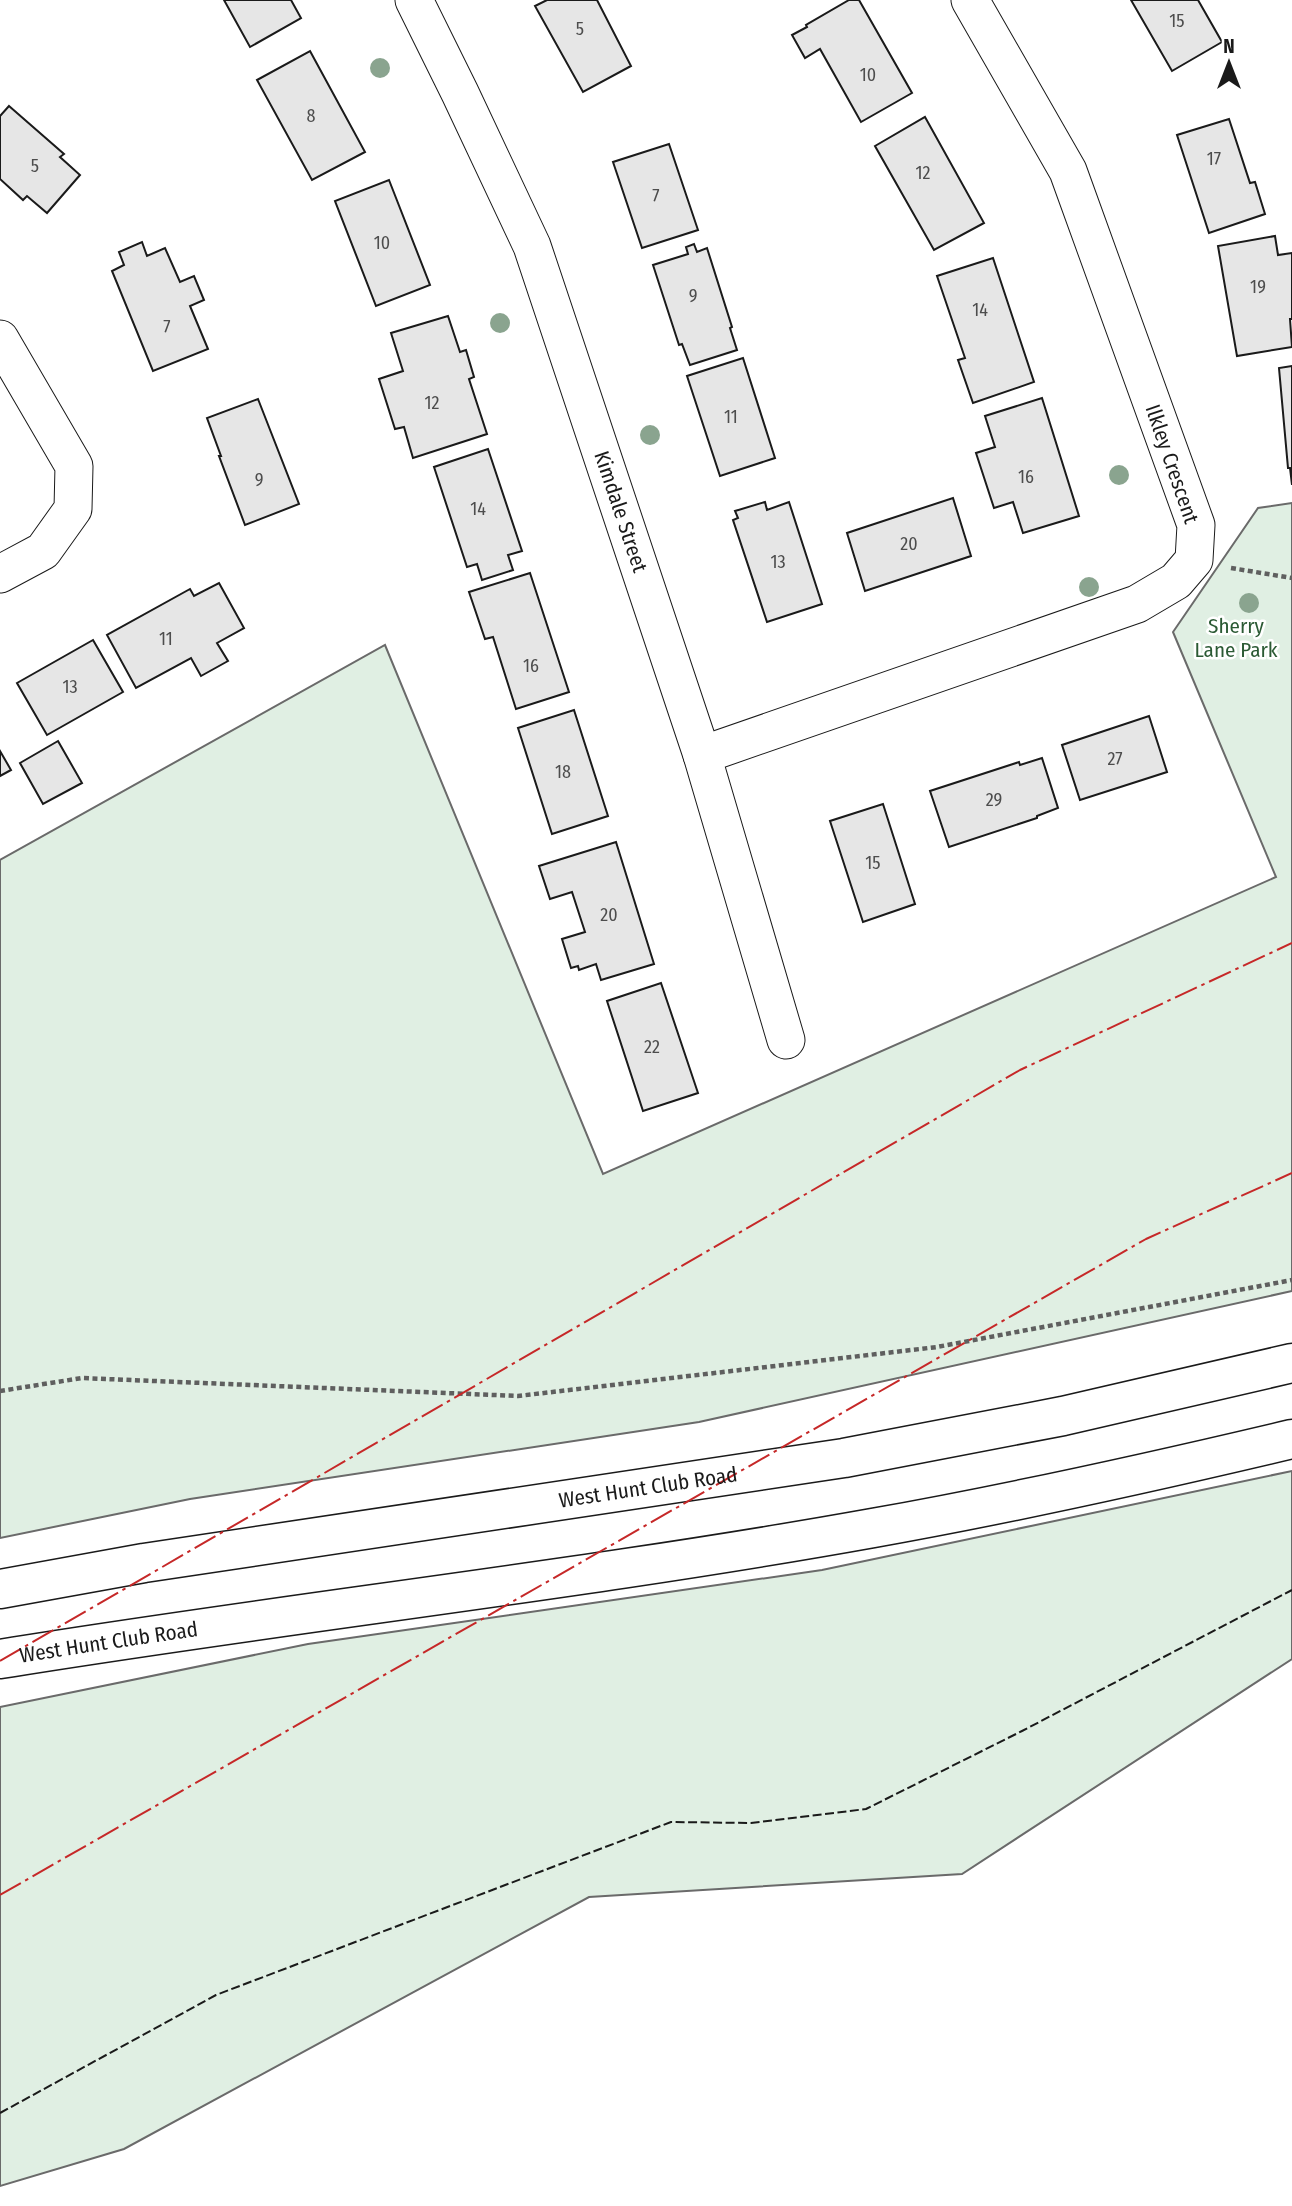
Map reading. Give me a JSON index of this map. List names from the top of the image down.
{
  "streets": {
    "main road": ["West Hunt Club Road"],
    "street": ["Ilkley Crescent", "Kimdale Street"]
  },
  "parks": ["Sherry Lane Park"],
  "house_numbers": [
    "15",
    "5",
    "10",
    "8",
    "17",
    "5",
    "12",
    "7",
    "10",
    "19",
    "9",
    "14",
    "7",
    "12",
    "11",
    "16",
    "9",
    "14",
    "20",
    "13",
    "11",
    "16",
    "13",
    "27",
    "18",
    "29",
    "15",
    "20",
    "22"
  ],
  "north": "top"
}
